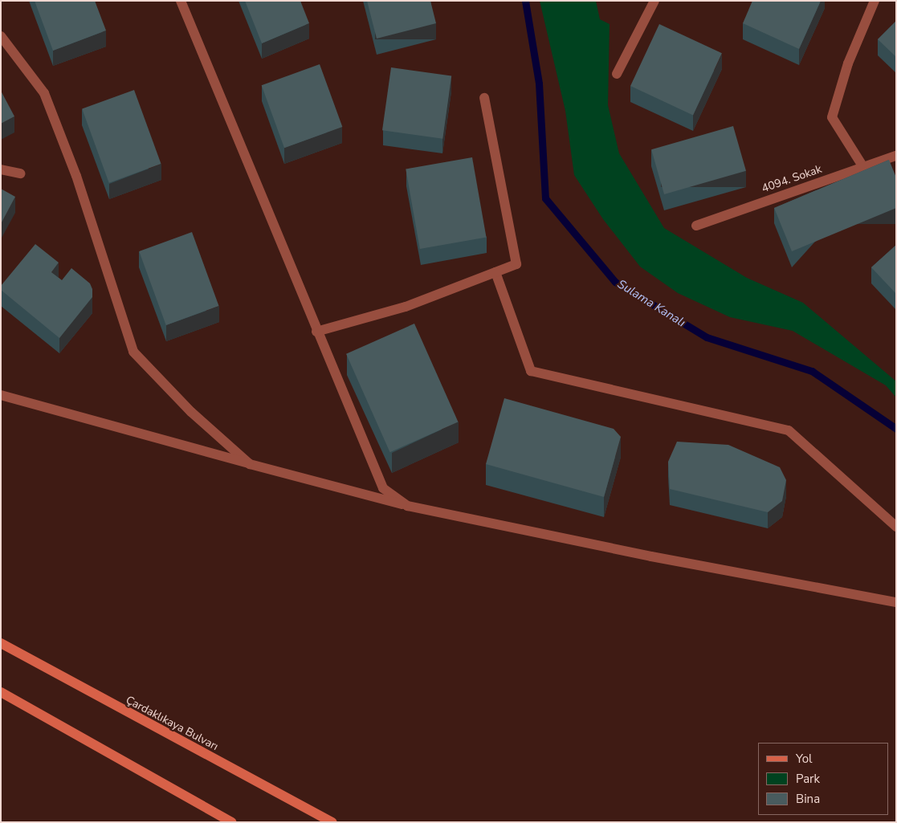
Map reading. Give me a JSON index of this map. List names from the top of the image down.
{
  "streets": {
    "main road": ["Çardaklıkaya Bulvarı"],
    "street": ["4094. Sokak"]
  },
  "water": ["Sulama Kanalı"],
  "legend": ["Yol", "Park", "Bina"]
}
